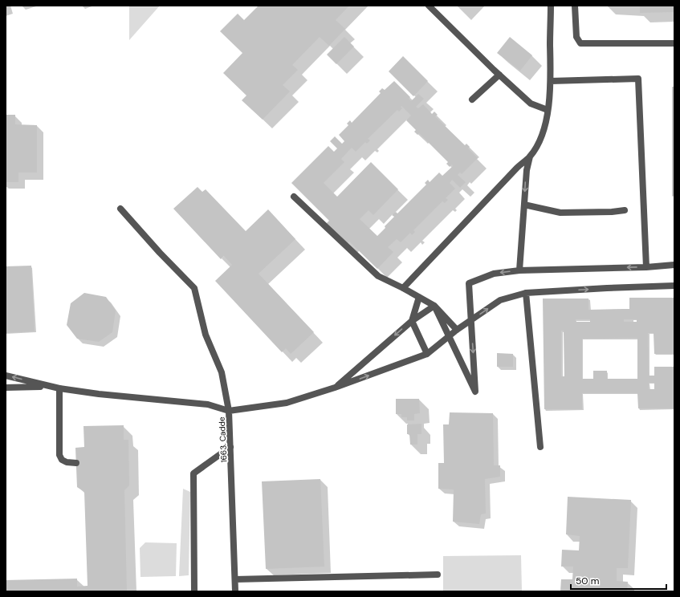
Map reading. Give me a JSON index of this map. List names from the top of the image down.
{
  "streets": {
    "street": ["1663. Cadde"]
  },
  "scale_bar": "50 m"
}
